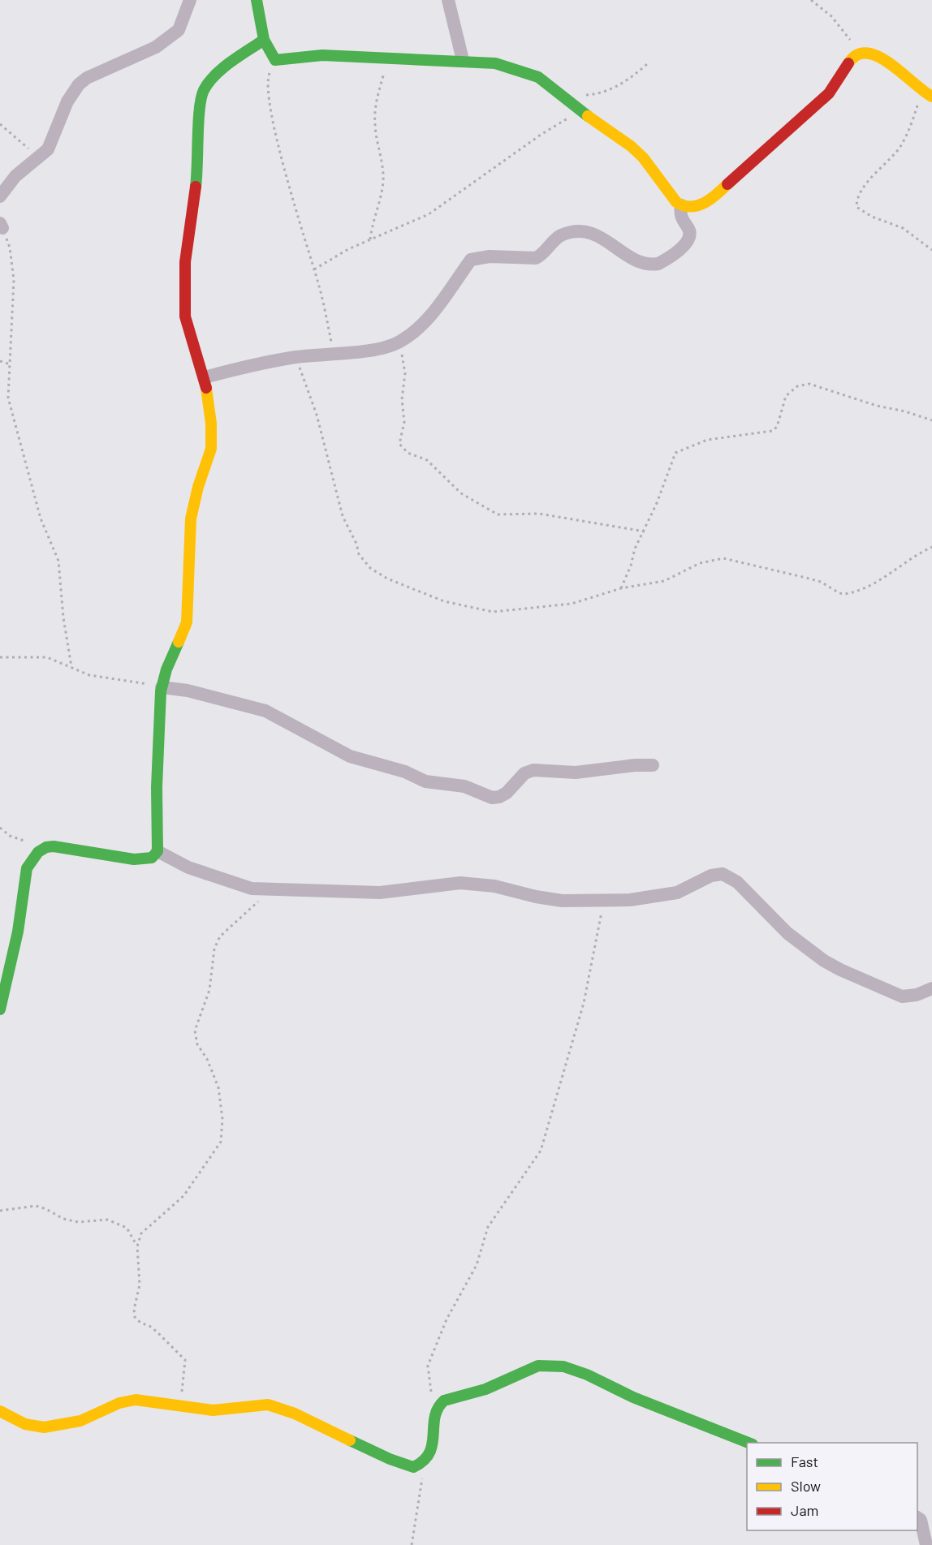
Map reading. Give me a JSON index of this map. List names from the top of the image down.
{
  "legend": ["Fast", "Slow", "Jam"]
}
